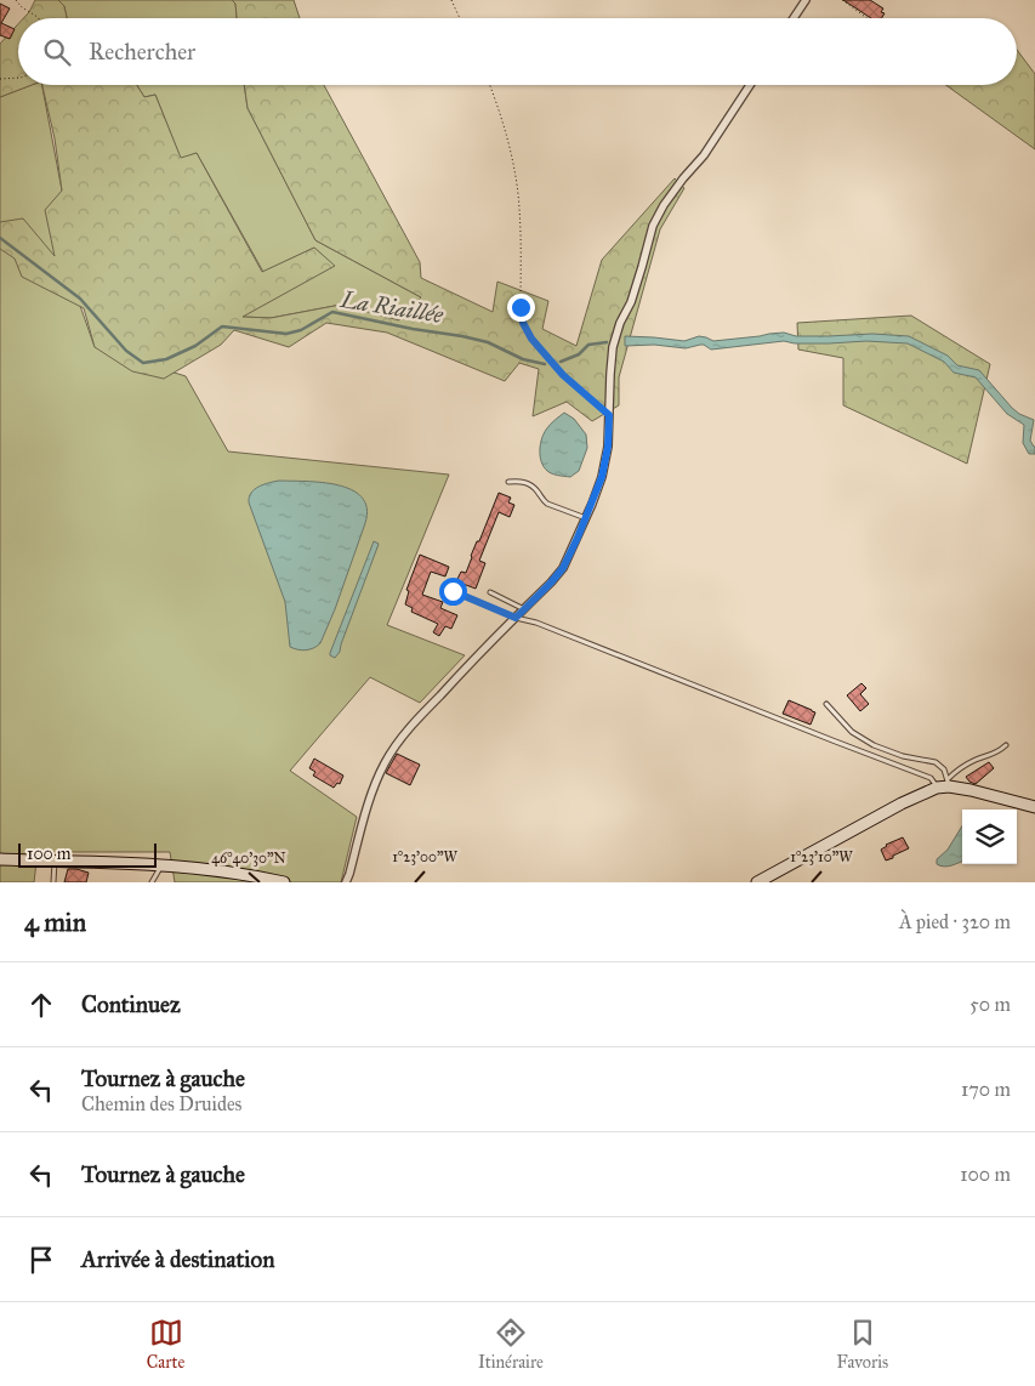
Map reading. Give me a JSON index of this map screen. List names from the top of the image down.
{
  "water": ["La Riaillée"],
  "scale_bar": "100 m",
  "page": {
    "search": "Rechercher",
    "scale": "100 m",
    "heading": ["4 min", "À pied · 320 m"],
    "list": [
      ["Continuez", "50 m"],
      ["Tournez à gauche", "Chemin des Druides", "170 m"],
      ["Tournez à gauche", "100 m"],
      "Arrivée à destination"
    ],
    "nav": ["Carte", "Itinéraire", "Favoris"]
  },
  "coordinates": ["1°23'00\"W", "1°23'10\"W", "46°40'30\"N"]
}
